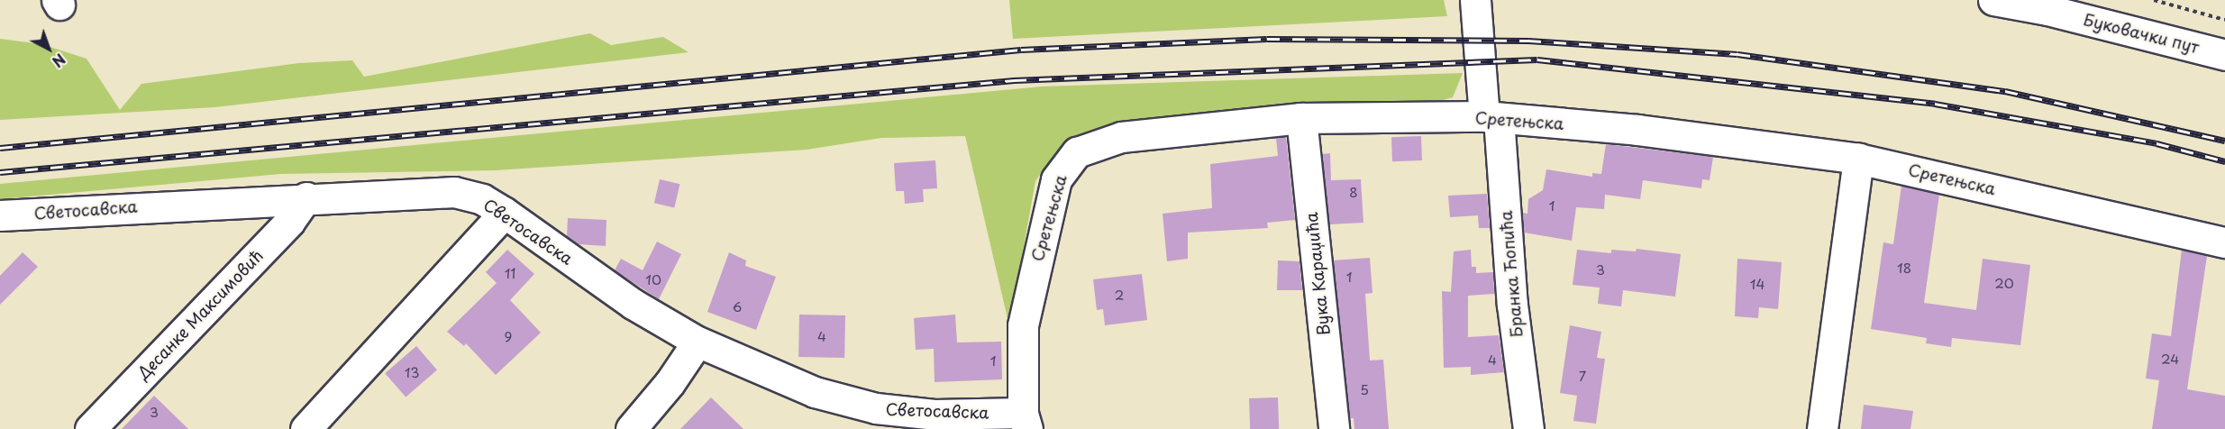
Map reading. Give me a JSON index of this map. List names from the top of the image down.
{
  "streets": {
    "street": [
      "Буковачки пут",
      "Сретењска",
      "Светосавска",
      "Вука Караџића",
      "Бранка Ћопића",
      "Десанке Максимовић"
    ]
  },
  "crossings": [
    ["Сретењска", "Светосавска"],
    ["Сретењска", "Вука Караџића"],
    ["Сретењска", "Бранка Ћопића"],
    ["Светосавска", "Десанке Максимовић"]
  ],
  "house_numbers": [
    "8",
    "1",
    "18",
    "3",
    "11",
    "1",
    "10",
    "20",
    "14",
    "2",
    "6",
    "9",
    "4",
    "24",
    "4",
    "1",
    "13",
    "7",
    "5",
    "3"
  ],
  "north": "bottom right"
}
